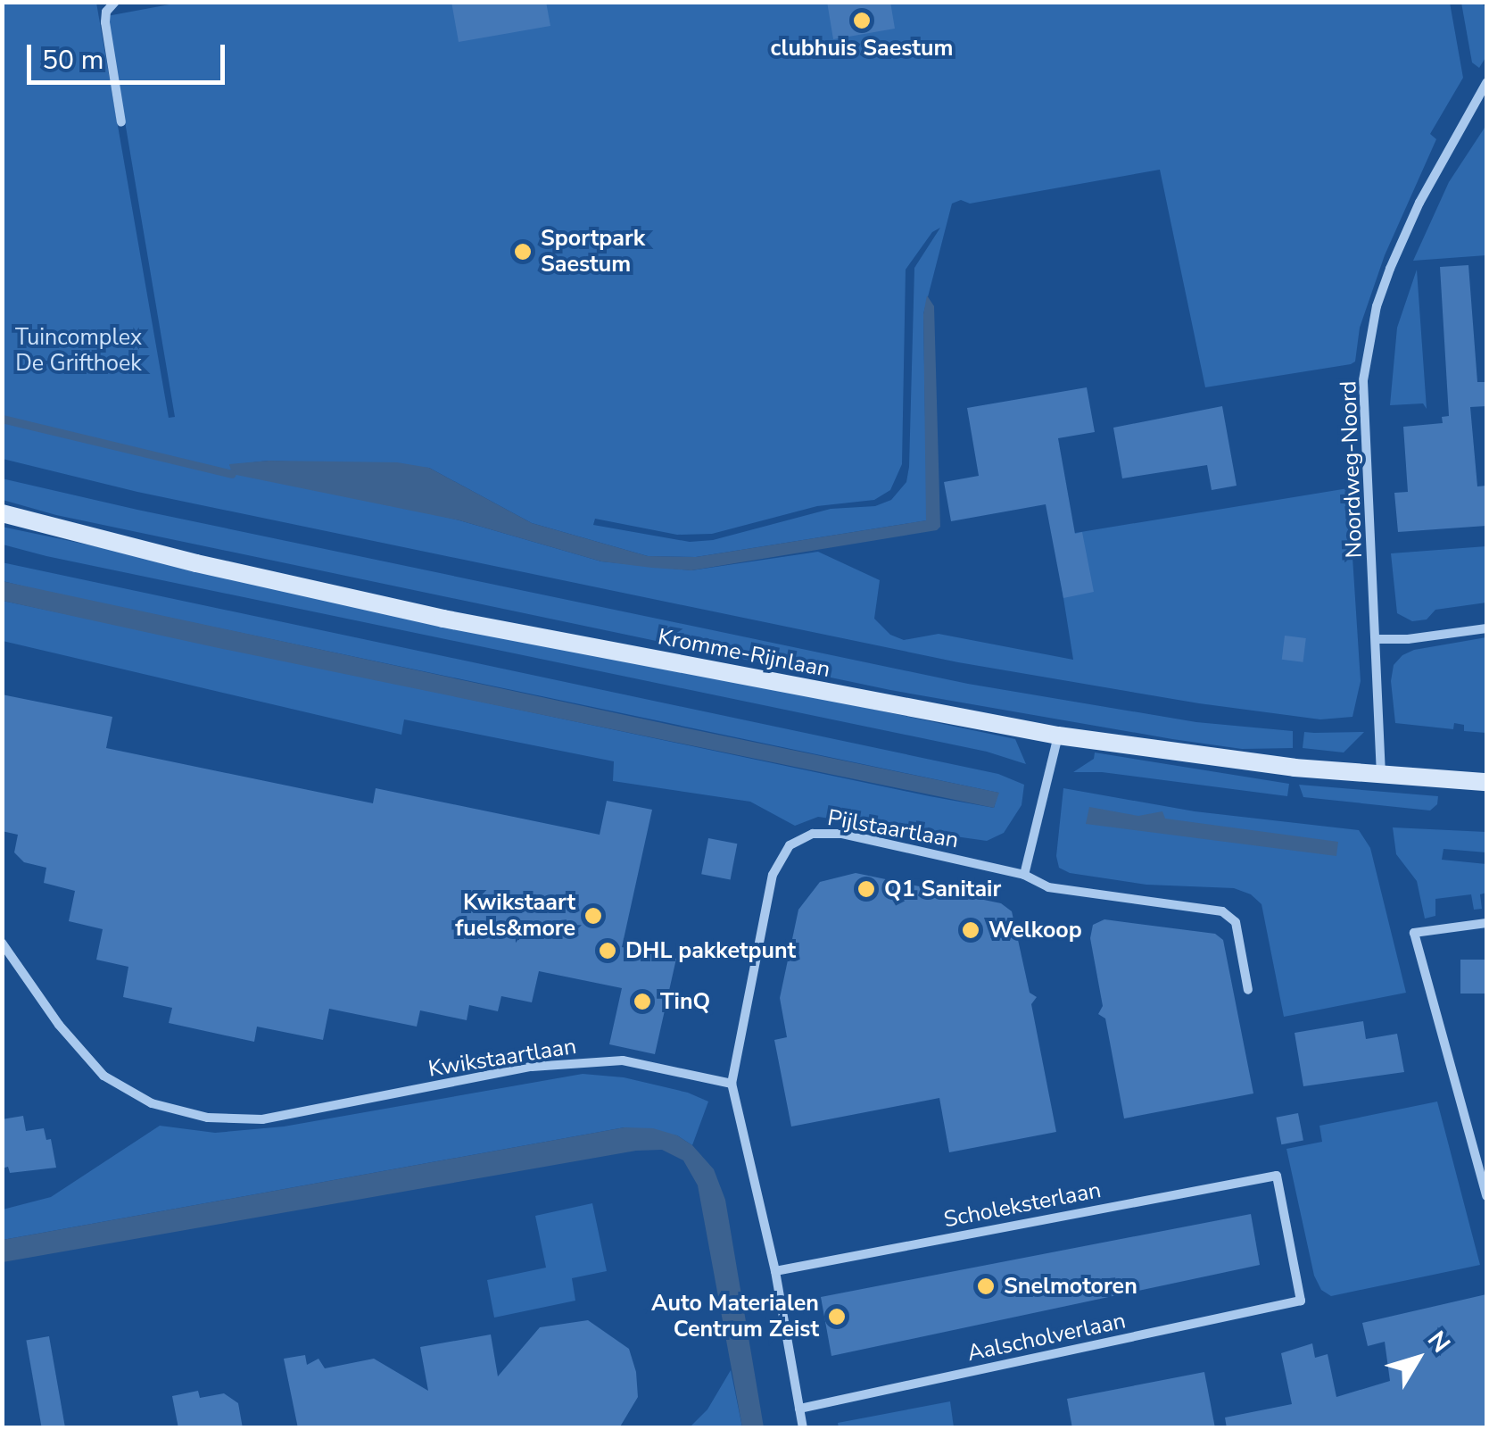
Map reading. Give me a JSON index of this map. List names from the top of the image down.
{
  "streets": {
    "street": [
      "Noordweg-Noord",
      "Kromme-Rijnlaan",
      "Pijlstaartlaan",
      "Kwikstaartlaan",
      "Scholeksterlaan",
      "Aalscholverlaan"
    ]
  },
  "crossings": [
    ["Noordweg-Noord", "Kromme-Rijnlaan"],
    ["Pijlstaartlaan", "Kwikstaartlaan"],
    ["Scholeksterlaan", "Aalscholverlaan"]
  ],
  "parks": ["Tuincomplex De Grifthoek"],
  "places": [
    "clubhuis Saestum",
    "Sportpark Saestum",
    "Q1 Sanitair",
    "Kwikstaart fuels&more",
    "Welkoop",
    "DHL pakketpunt",
    "TinQ",
    "Snelmotoren",
    "Auto Materialen Centrum Zeist"
  ],
  "scale_bar": "50 m",
  "north": "top right"
}
